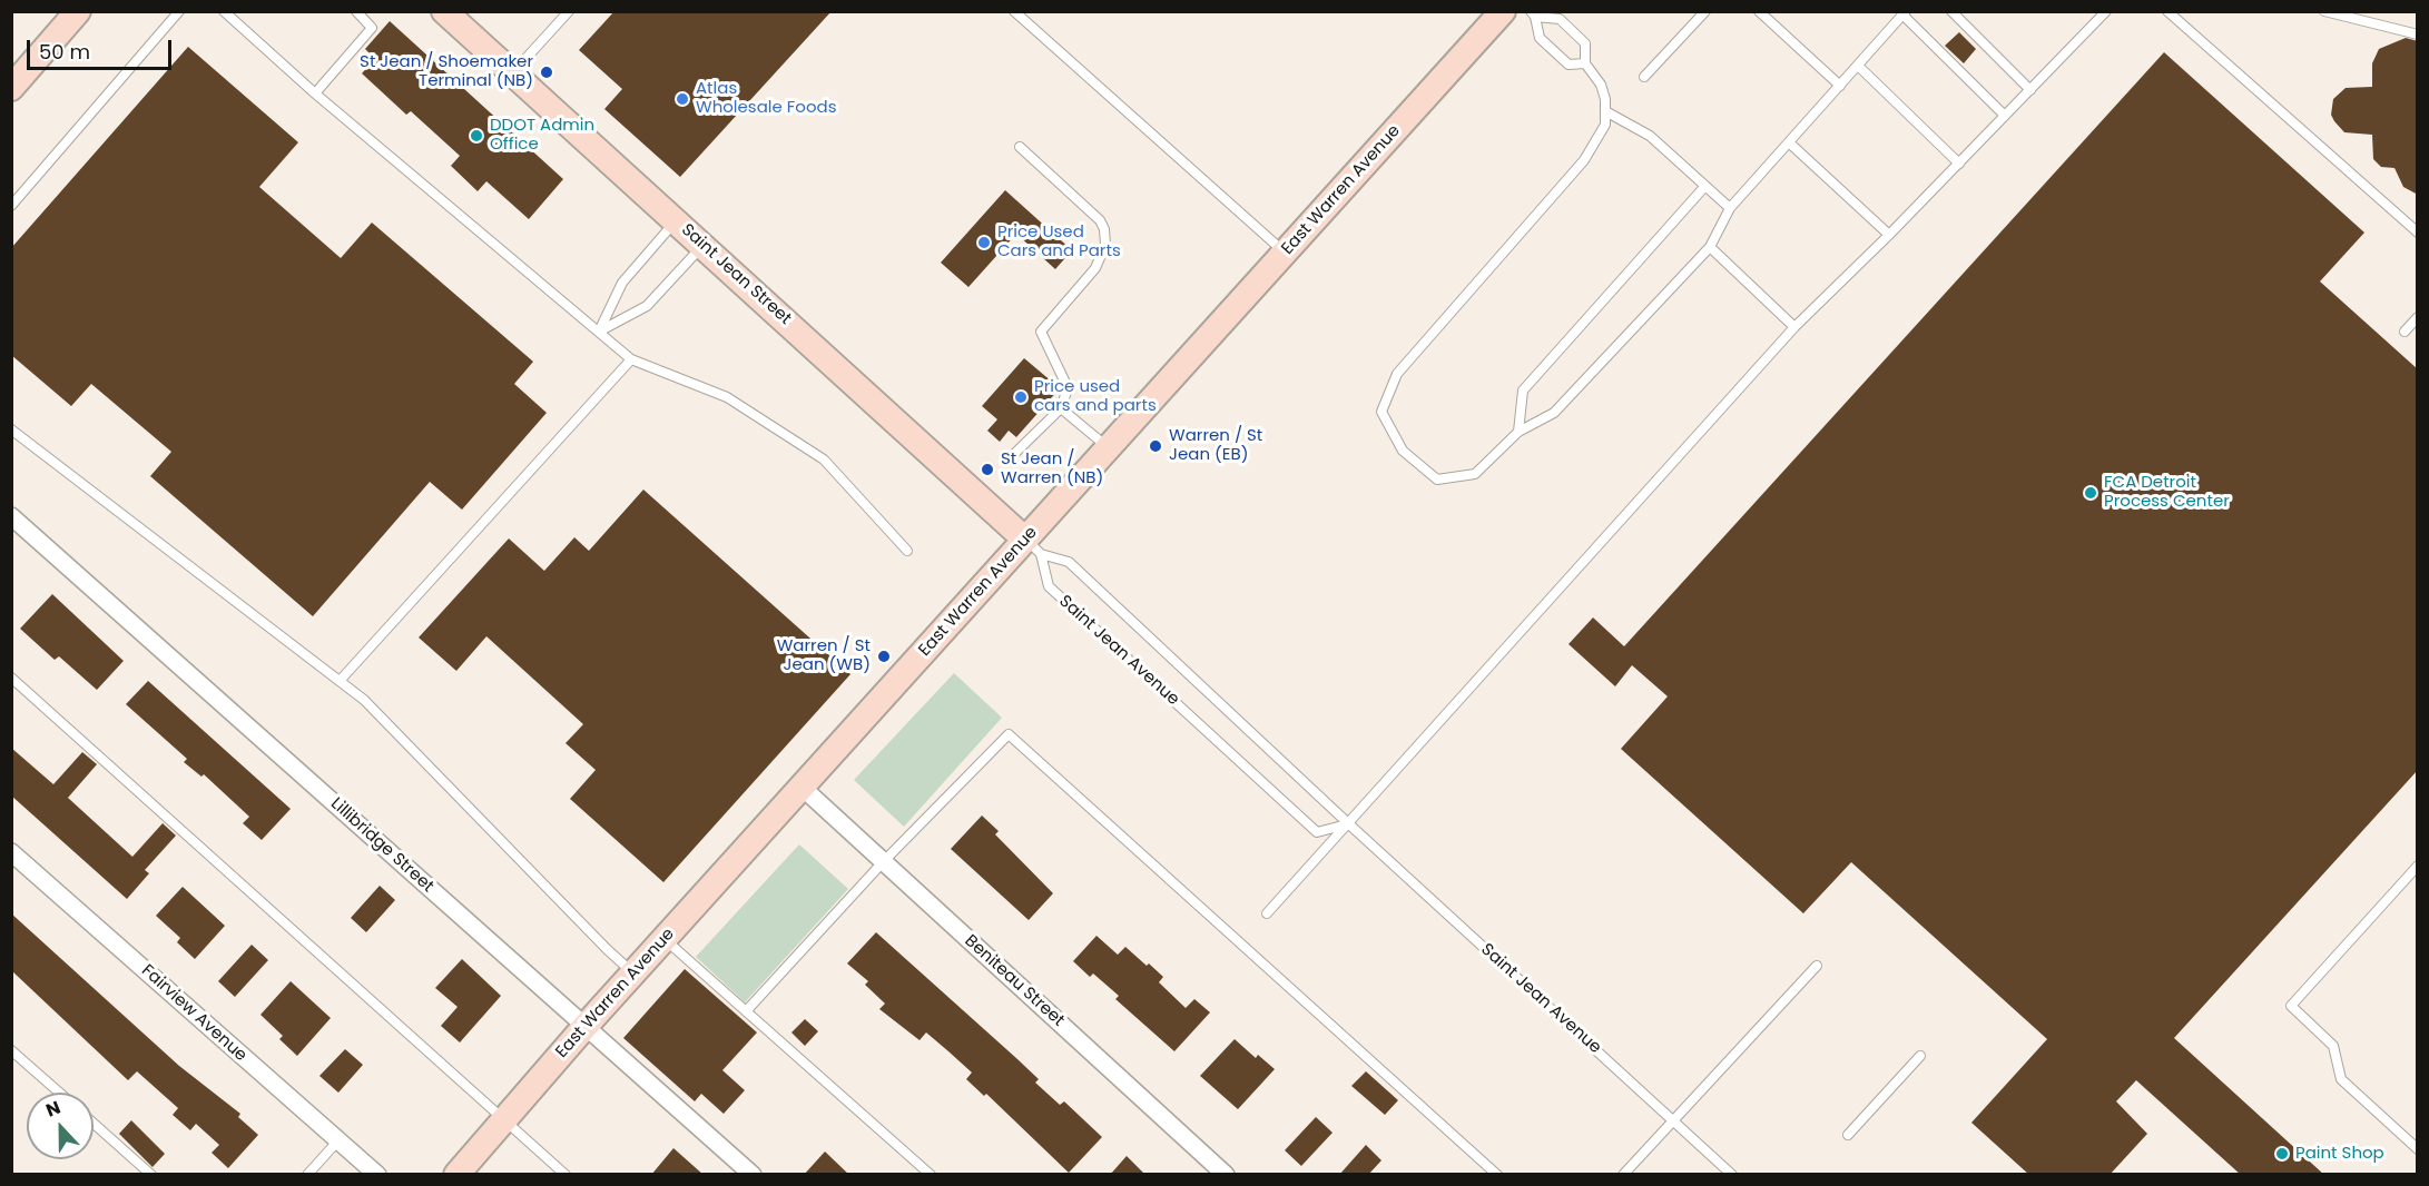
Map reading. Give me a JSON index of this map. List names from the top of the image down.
{
  "streets": {
    "main road": ["East Warren Avenue", "Saint Jean Street"],
    "street": ["Lillibridge Street", "Beniteau Street", "Fairview Avenue"],
    "lane": ["Saint Jean Avenue"]
  },
  "crossings": [
    ["East Warren Avenue", "Saint Jean Street"],
    ["East Warren Avenue", "Saint Jean Avenue"],
    ["East Warren Avenue", "Lillibridge Street"],
    ["East Warren Avenue", "Beniteau Street"],
    ["Saint Jean Street", "Saint Jean Avenue"]
  ],
  "places": [
    "St Jean / Shoemaker Terminal (NB)",
    "Atlas Wholesale Foods",
    "DDOT Admin Office",
    "Price Used Cars and Parts",
    "Price used cars and parts",
    "Warren / St Jean (EB)",
    "St Jean / Warren (NB)",
    "FCA Detroit Process Center",
    "Warren / St Jean (WB)",
    "Paint Shop"
  ],
  "scale_bar": "50 m",
  "north": "top"
}
